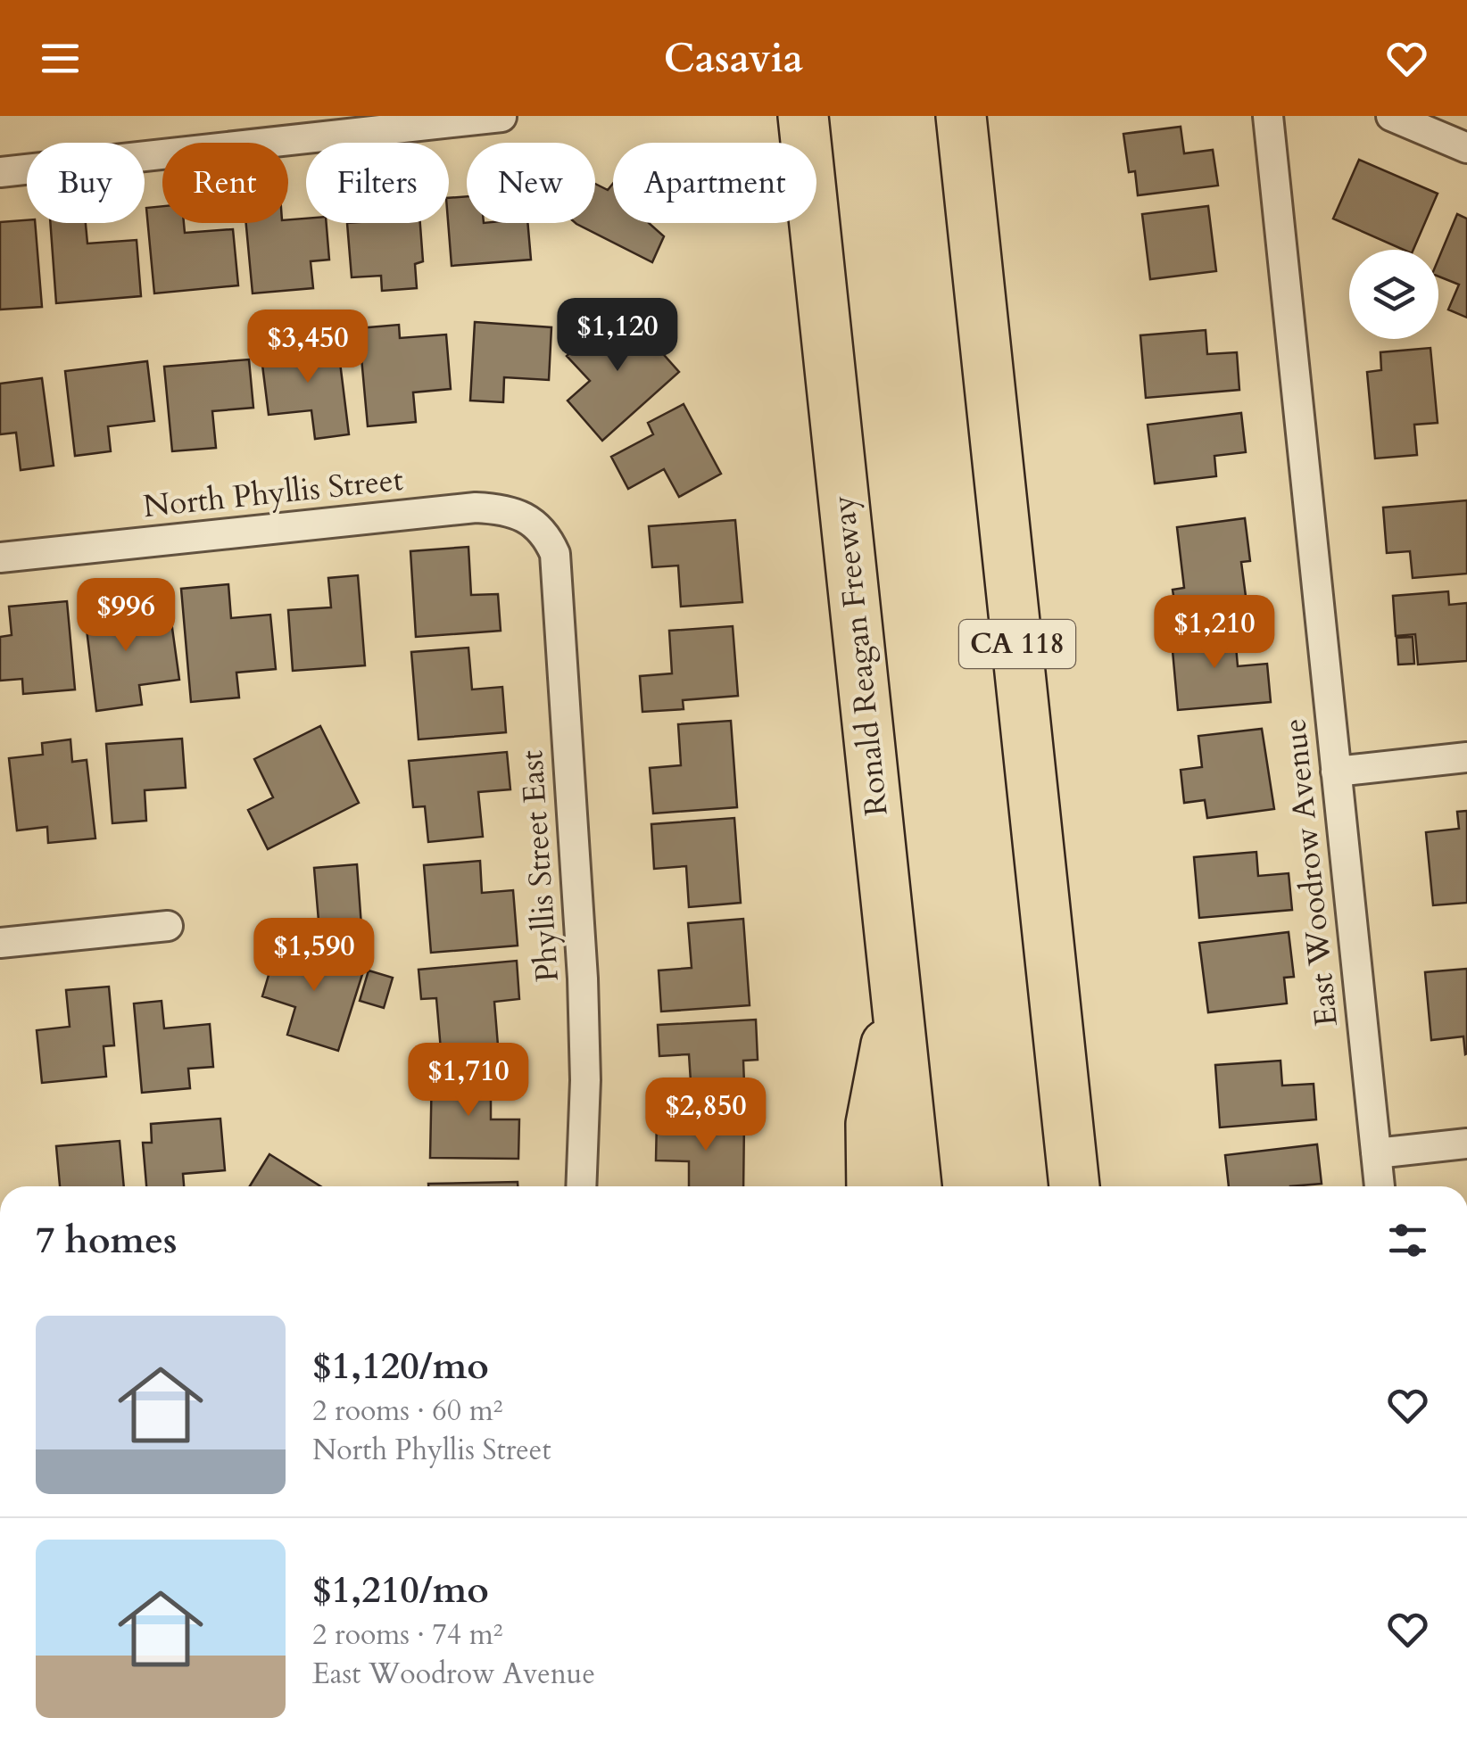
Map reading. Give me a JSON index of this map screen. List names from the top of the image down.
{
  "streets": {
    "highway": ["CA 118", "Ronald Reagan Freeway"],
    "street": ["North Phyllis Street", "Phyllis Street East", "East Woodrow Avenue"]
  },
  "crossings": [
    ["North Phyllis Street", "Phyllis Street East"]
  ],
  "page": {
    "header": "Casavia",
    "chip": [
      "Buy",
      "Rent",
      "Filters",
      "New",
      "Apartment"
    ],
    "price": [
      "$1,120",
      "$3,450",
      "$996",
      "$1,210",
      "$1,590",
      "$1,710",
      "$2,850"
    ],
    "heading": "7 homes",
    "list": [
      {
        "name": "$1,120/mo",
        "note": "2 rooms · 60 m² · North Phyllis Street"
      },
      {
        "name": "$1,210/mo",
        "note": "2 rooms · 74 m² · East Woodrow Avenue"
      }
    ]
  }
}
